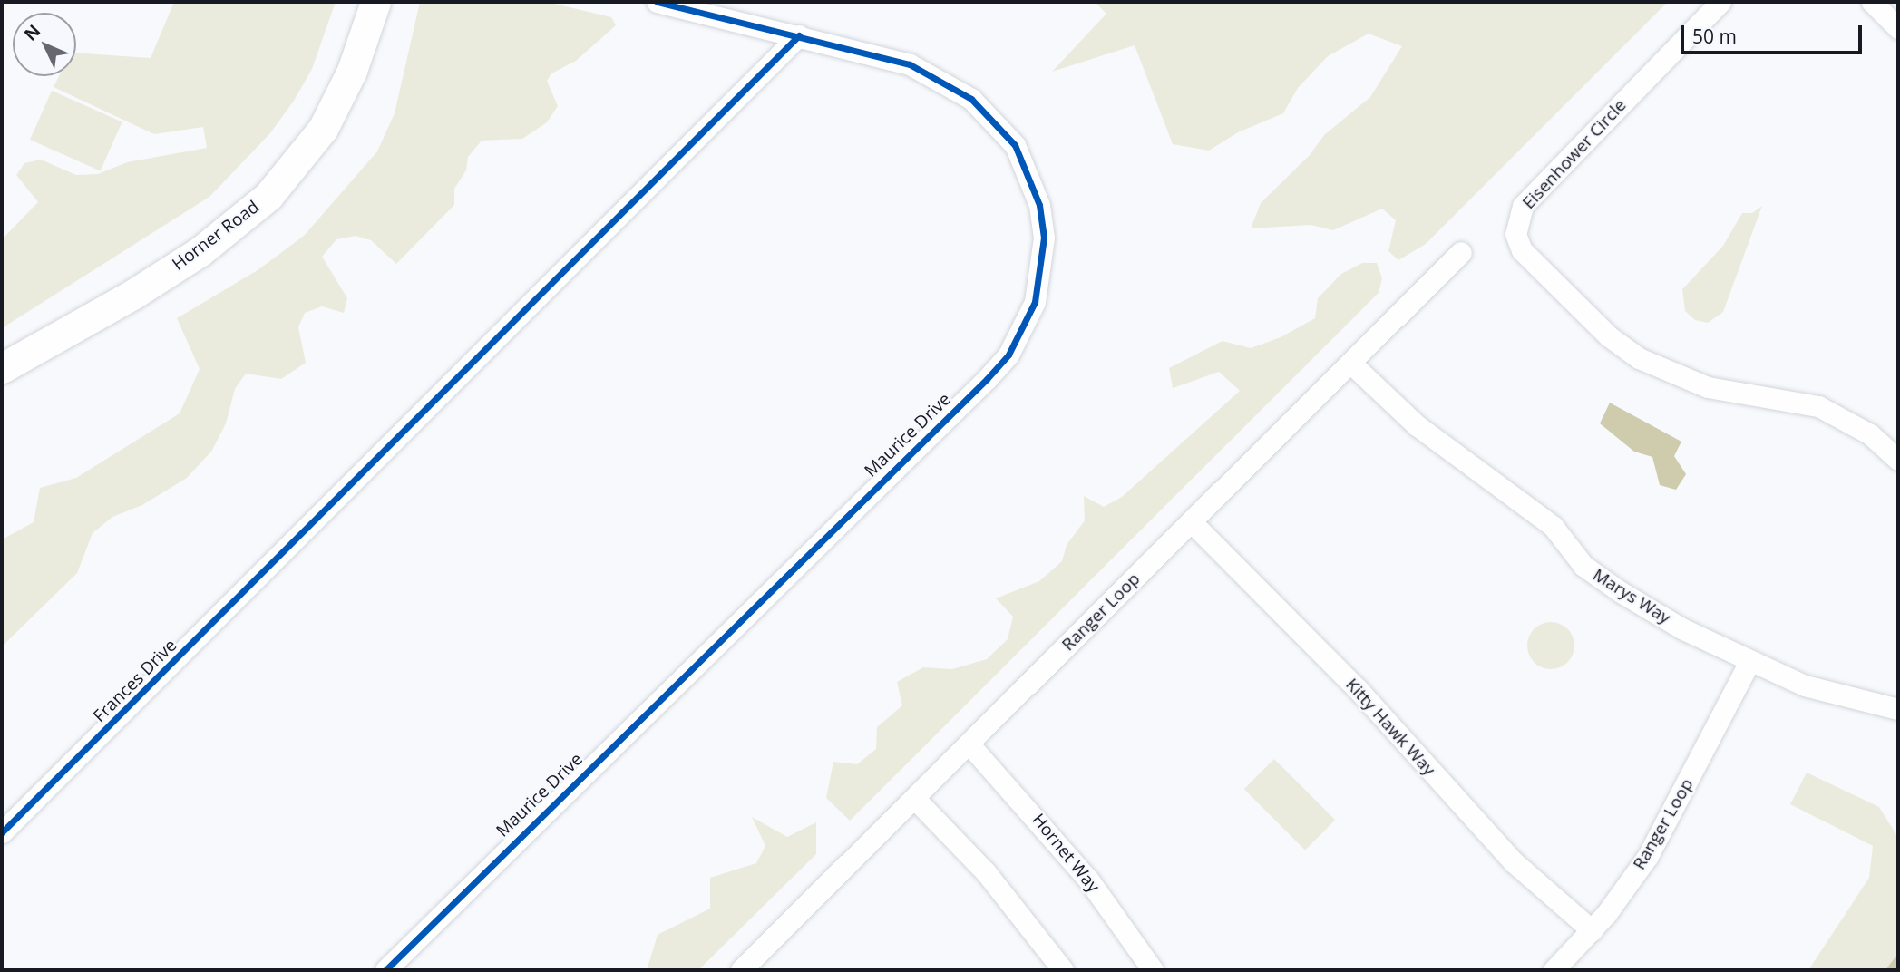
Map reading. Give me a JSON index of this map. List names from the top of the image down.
{
  "streets": {
    "main road": ["Horner Road"],
    "street": [
      "Eisenhower Circle",
      "Maurice Drive",
      "Marys Way",
      "Ranger Loop",
      "Frances Drive",
      "Kitty Hawk Way",
      "Hornet Way"
    ]
  },
  "crossings": [
    ["Maurice Drive", "Frances Drive"],
    ["Marys Way", "Ranger Loop"],
    ["Ranger Loop", "Kitty Hawk Way"],
    ["Ranger Loop", "Hornet Way"]
  ],
  "scale_bar": "50 m",
  "north": "top left"
}
